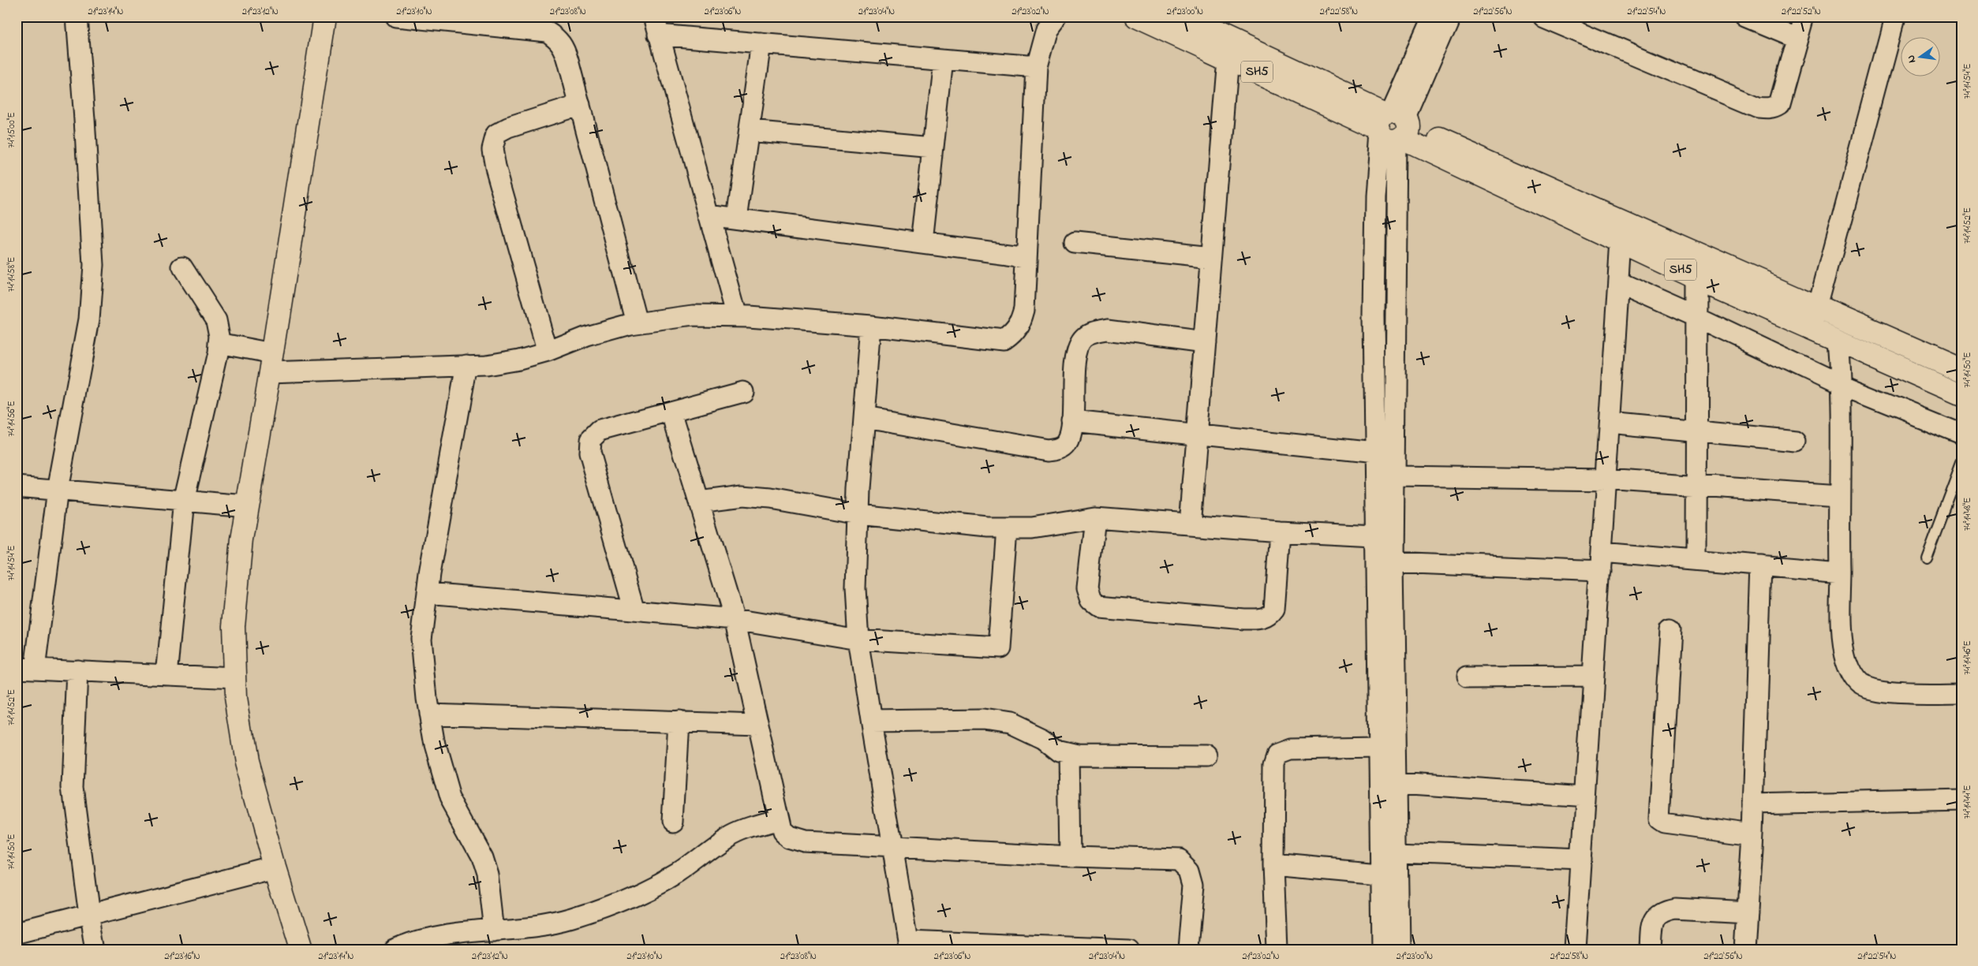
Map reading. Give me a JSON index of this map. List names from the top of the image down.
{
  "streets": {
    "main road": ["SH5"]
  },
  "north": "left",
  "coordinates": [
    "21°23'14\"N",
    "21°23'12\"N",
    "21°23'10\"N",
    "21°23'08\"N",
    "21°23'06\"N",
    "21°23'04\"N",
    "21°23'02\"N",
    "21°23'00\"N",
    "21°22'58\"N",
    "21°22'56\"N",
    "21°22'54\"N",
    "21°22'52\"N",
    "74°14'54\"E",
    "74°15'00\"E",
    "74°14'52\"E",
    "74°14'58\"E",
    "74°14'50\"E",
    "74°14'56\"E",
    "74°14'48\"E",
    "74°14'46\"E",
    "74°14'44\"E",
    "21°23'16\"N"
  ]
}
